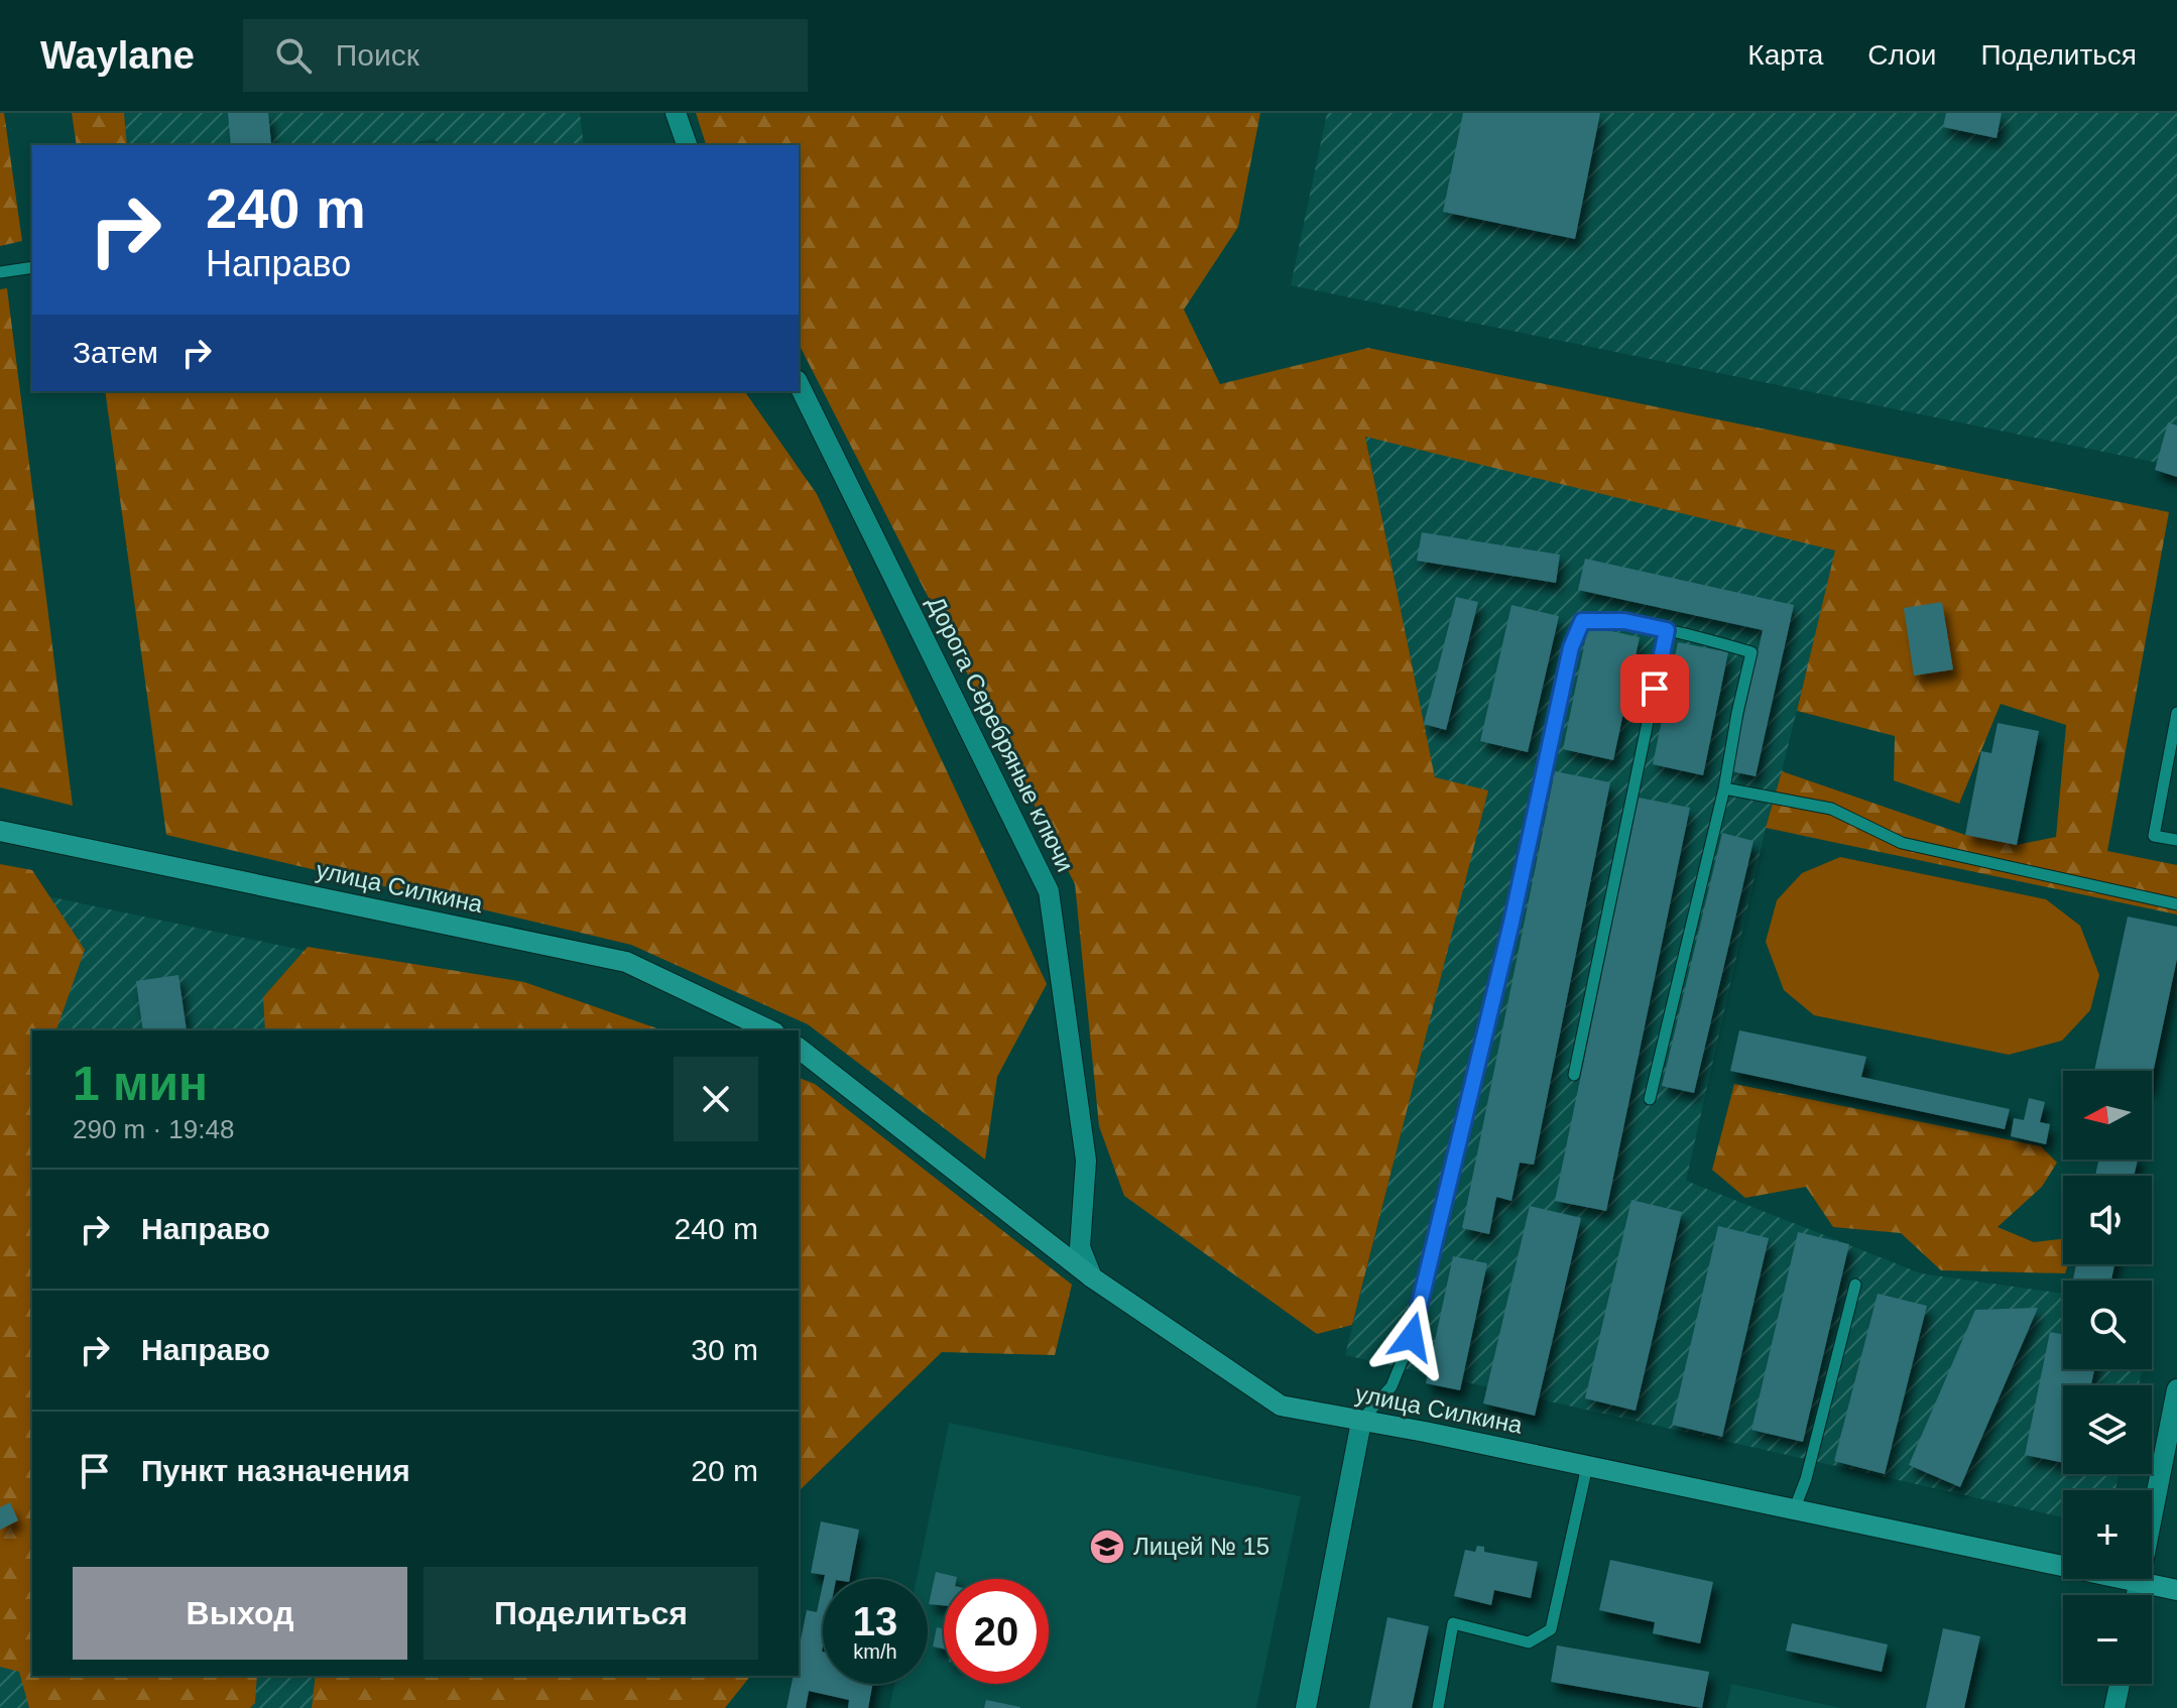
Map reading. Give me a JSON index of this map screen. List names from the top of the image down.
{
  "streets": {
    "main road": ["улица Силкина"],
    "street": ["Дорога Серебряные ключи"]
  },
  "crossings": [
    ["Дорога Серебряные ключи", "улица Силкина"]
  ],
  "places": {
    "school or university": ["Лицей № 15"]
  },
  "north": "left",
  "page": {
    "header": "Waylane",
    "search": "Поиск",
    "nav": ["Карта", "Слои", "Поделиться"],
    "turn": ["240 m", "Направо"],
    "then": "Затем",
    "heading": ["1 мин", "290 m · 19:48"],
    "map_buttons": ["+", "−"],
    "list": [
      {
        "name": "Направо",
        "value": "240 m"
      },
      {
        "name": "Направо",
        "value": "30 m"
      },
      {
        "name": "Пункт назначения",
        "value": "20 m"
      }
    ],
    "buttons": ["Выход", "Поделиться"],
    "speed": "13 km/h",
    "limit": "20"
  }
}
